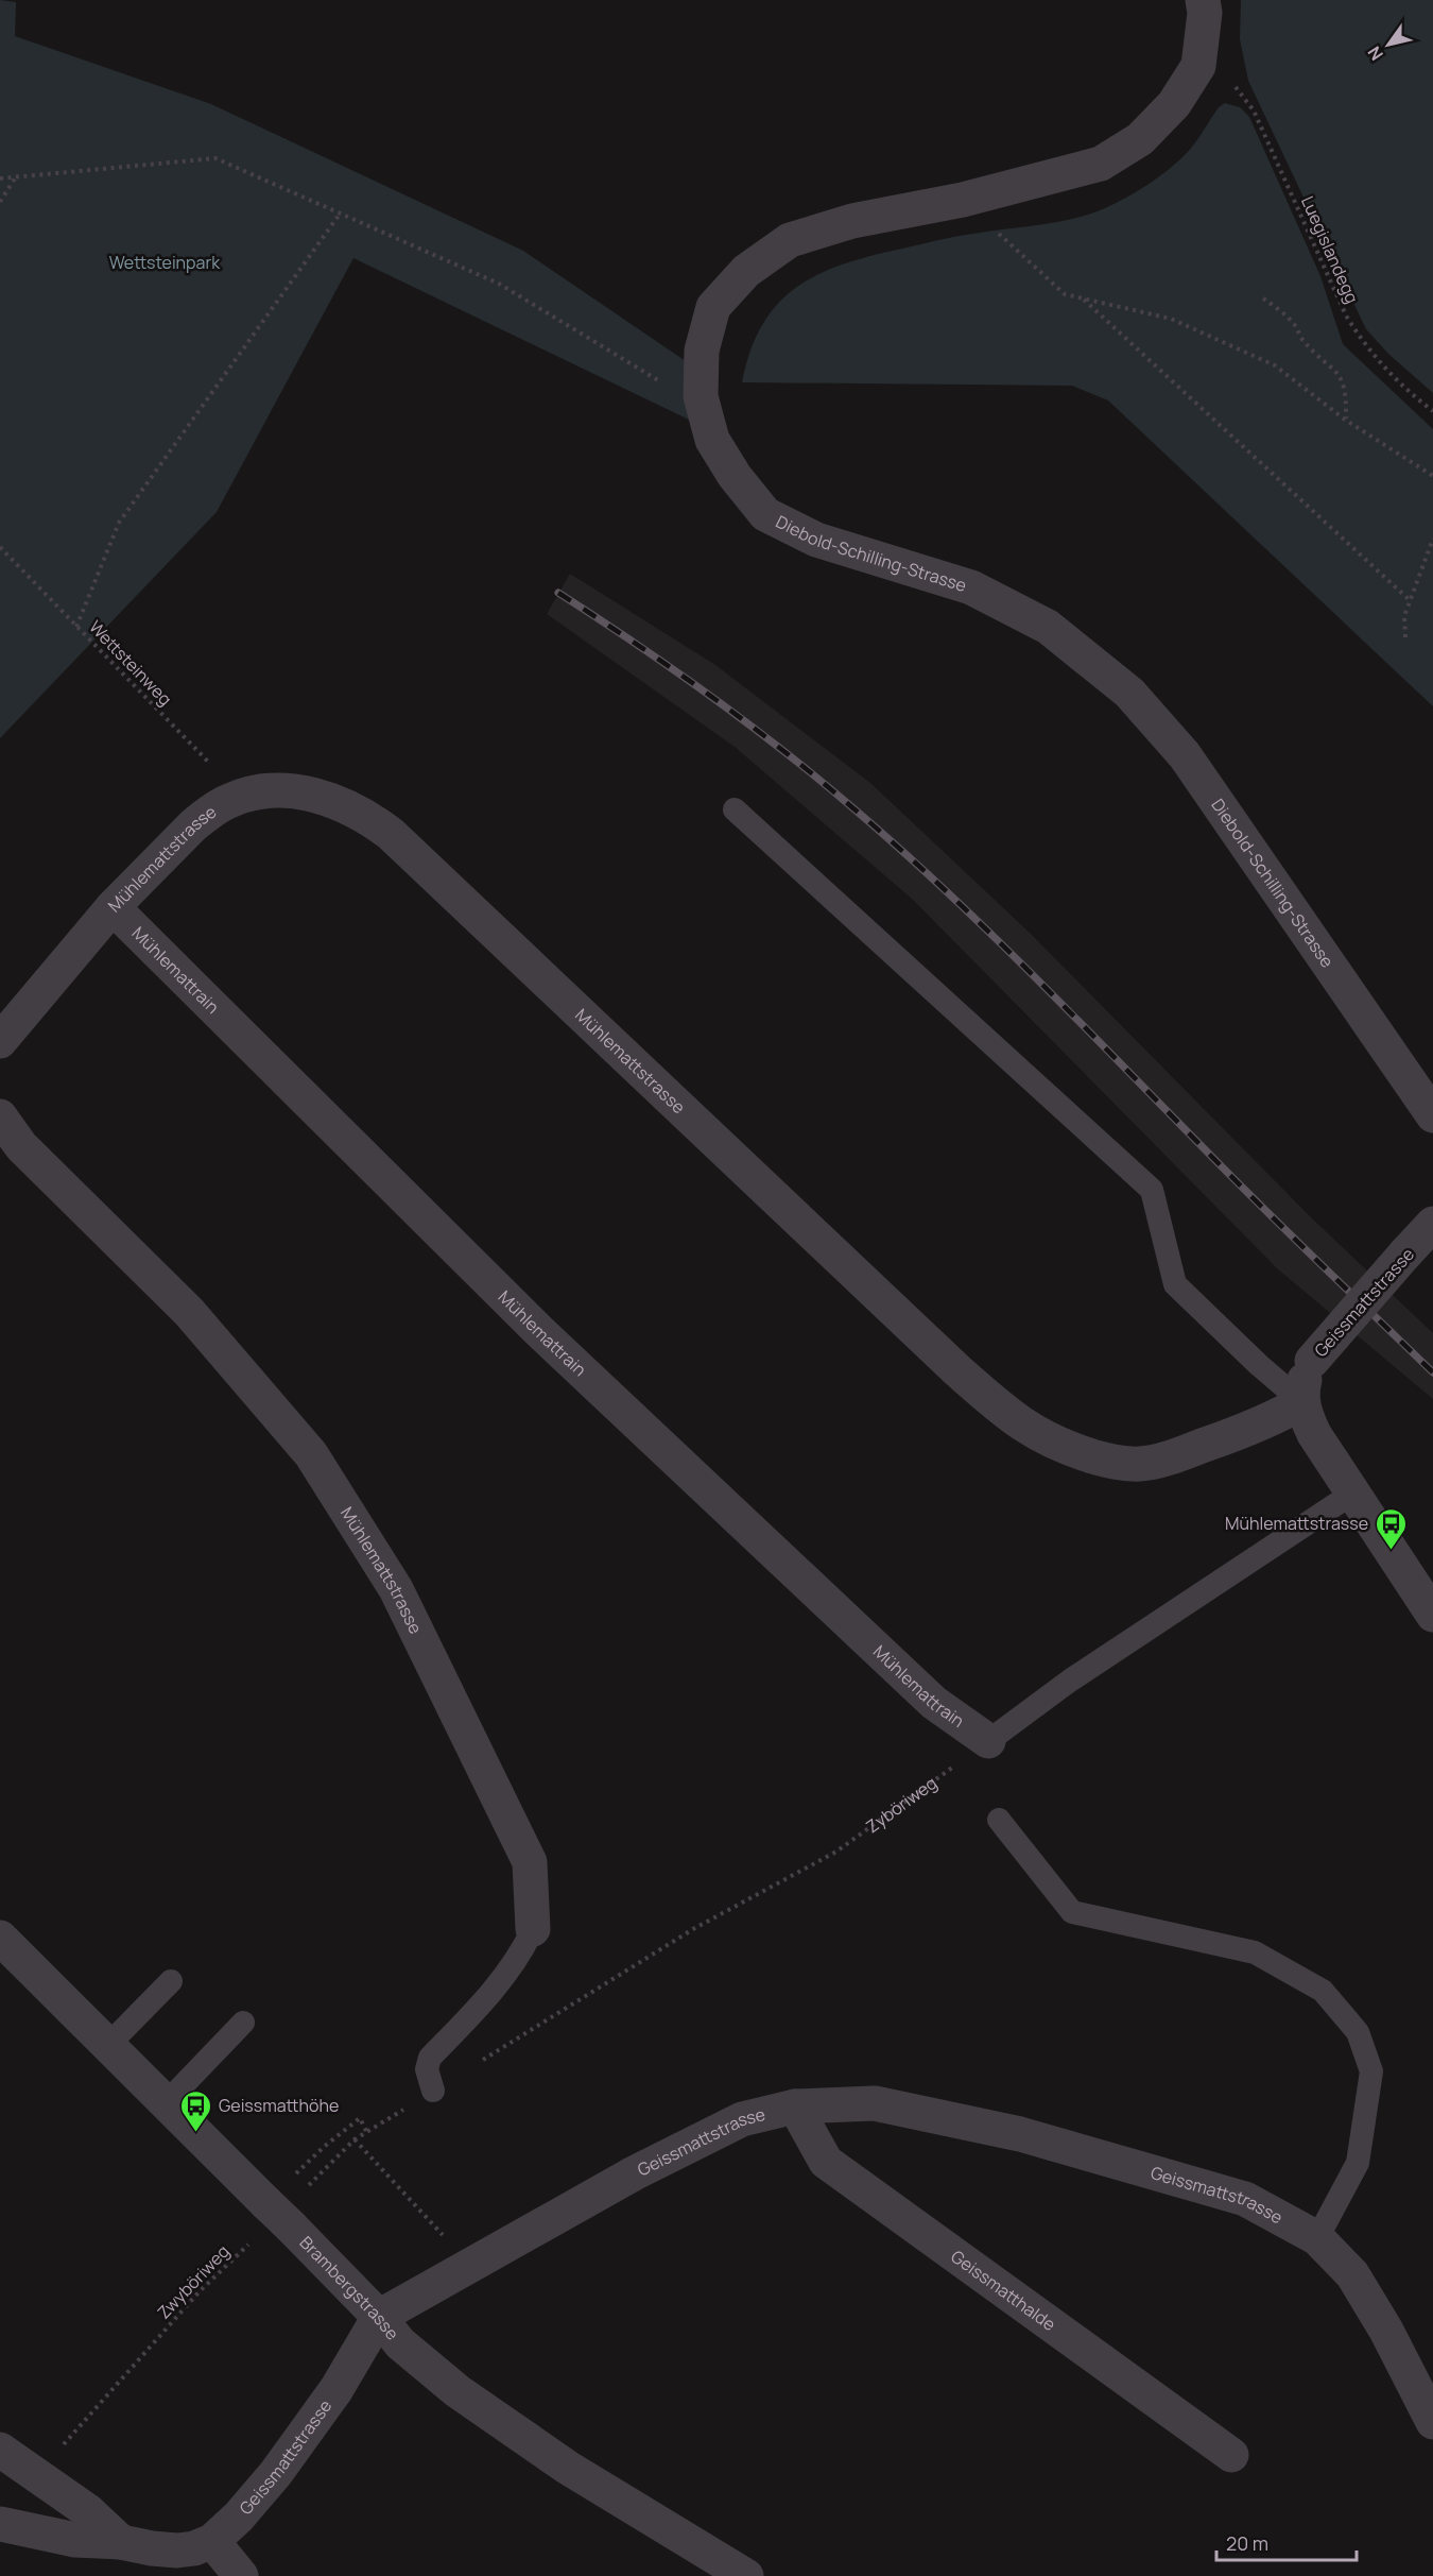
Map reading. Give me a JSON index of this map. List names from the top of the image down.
{
  "streets": {
    "street": [
      "Diebold-Schilling-Strasse",
      "Mühlemattstrasse",
      "Mühlemattrain",
      "Geissmattstrasse",
      "Brambergstrasse",
      "Geissmatthalde"
    ],
    "path": [
      "Luegislandegg",
      "Wettsteinweg",
      "Zyböriweg",
      "Zwyböriweg"
    ]
  },
  "crossings": [
    ["Wettsteinweg", "Mühlemattstrasse"],
    ["Mühlemattstrasse", "Mühlemattrain"],
    ["Mühlemattstrasse", "Geissmattstrasse"],
    ["Mühlemattstrasse", "Zyböriweg"],
    ["Mühlemattrain", "Zyböriweg"],
    ["Geissmattstrasse", "Brambergstrasse"],
    ["Geissmattstrasse", "Geissmatthalde"]
  ],
  "parks": ["Wettsteinpark"],
  "places": {
    "bus stop": ["Mühlemattstrasse", "Geissmatthöhe"]
  },
  "scale_bar": "20 m",
  "north": "bottom left"
}
